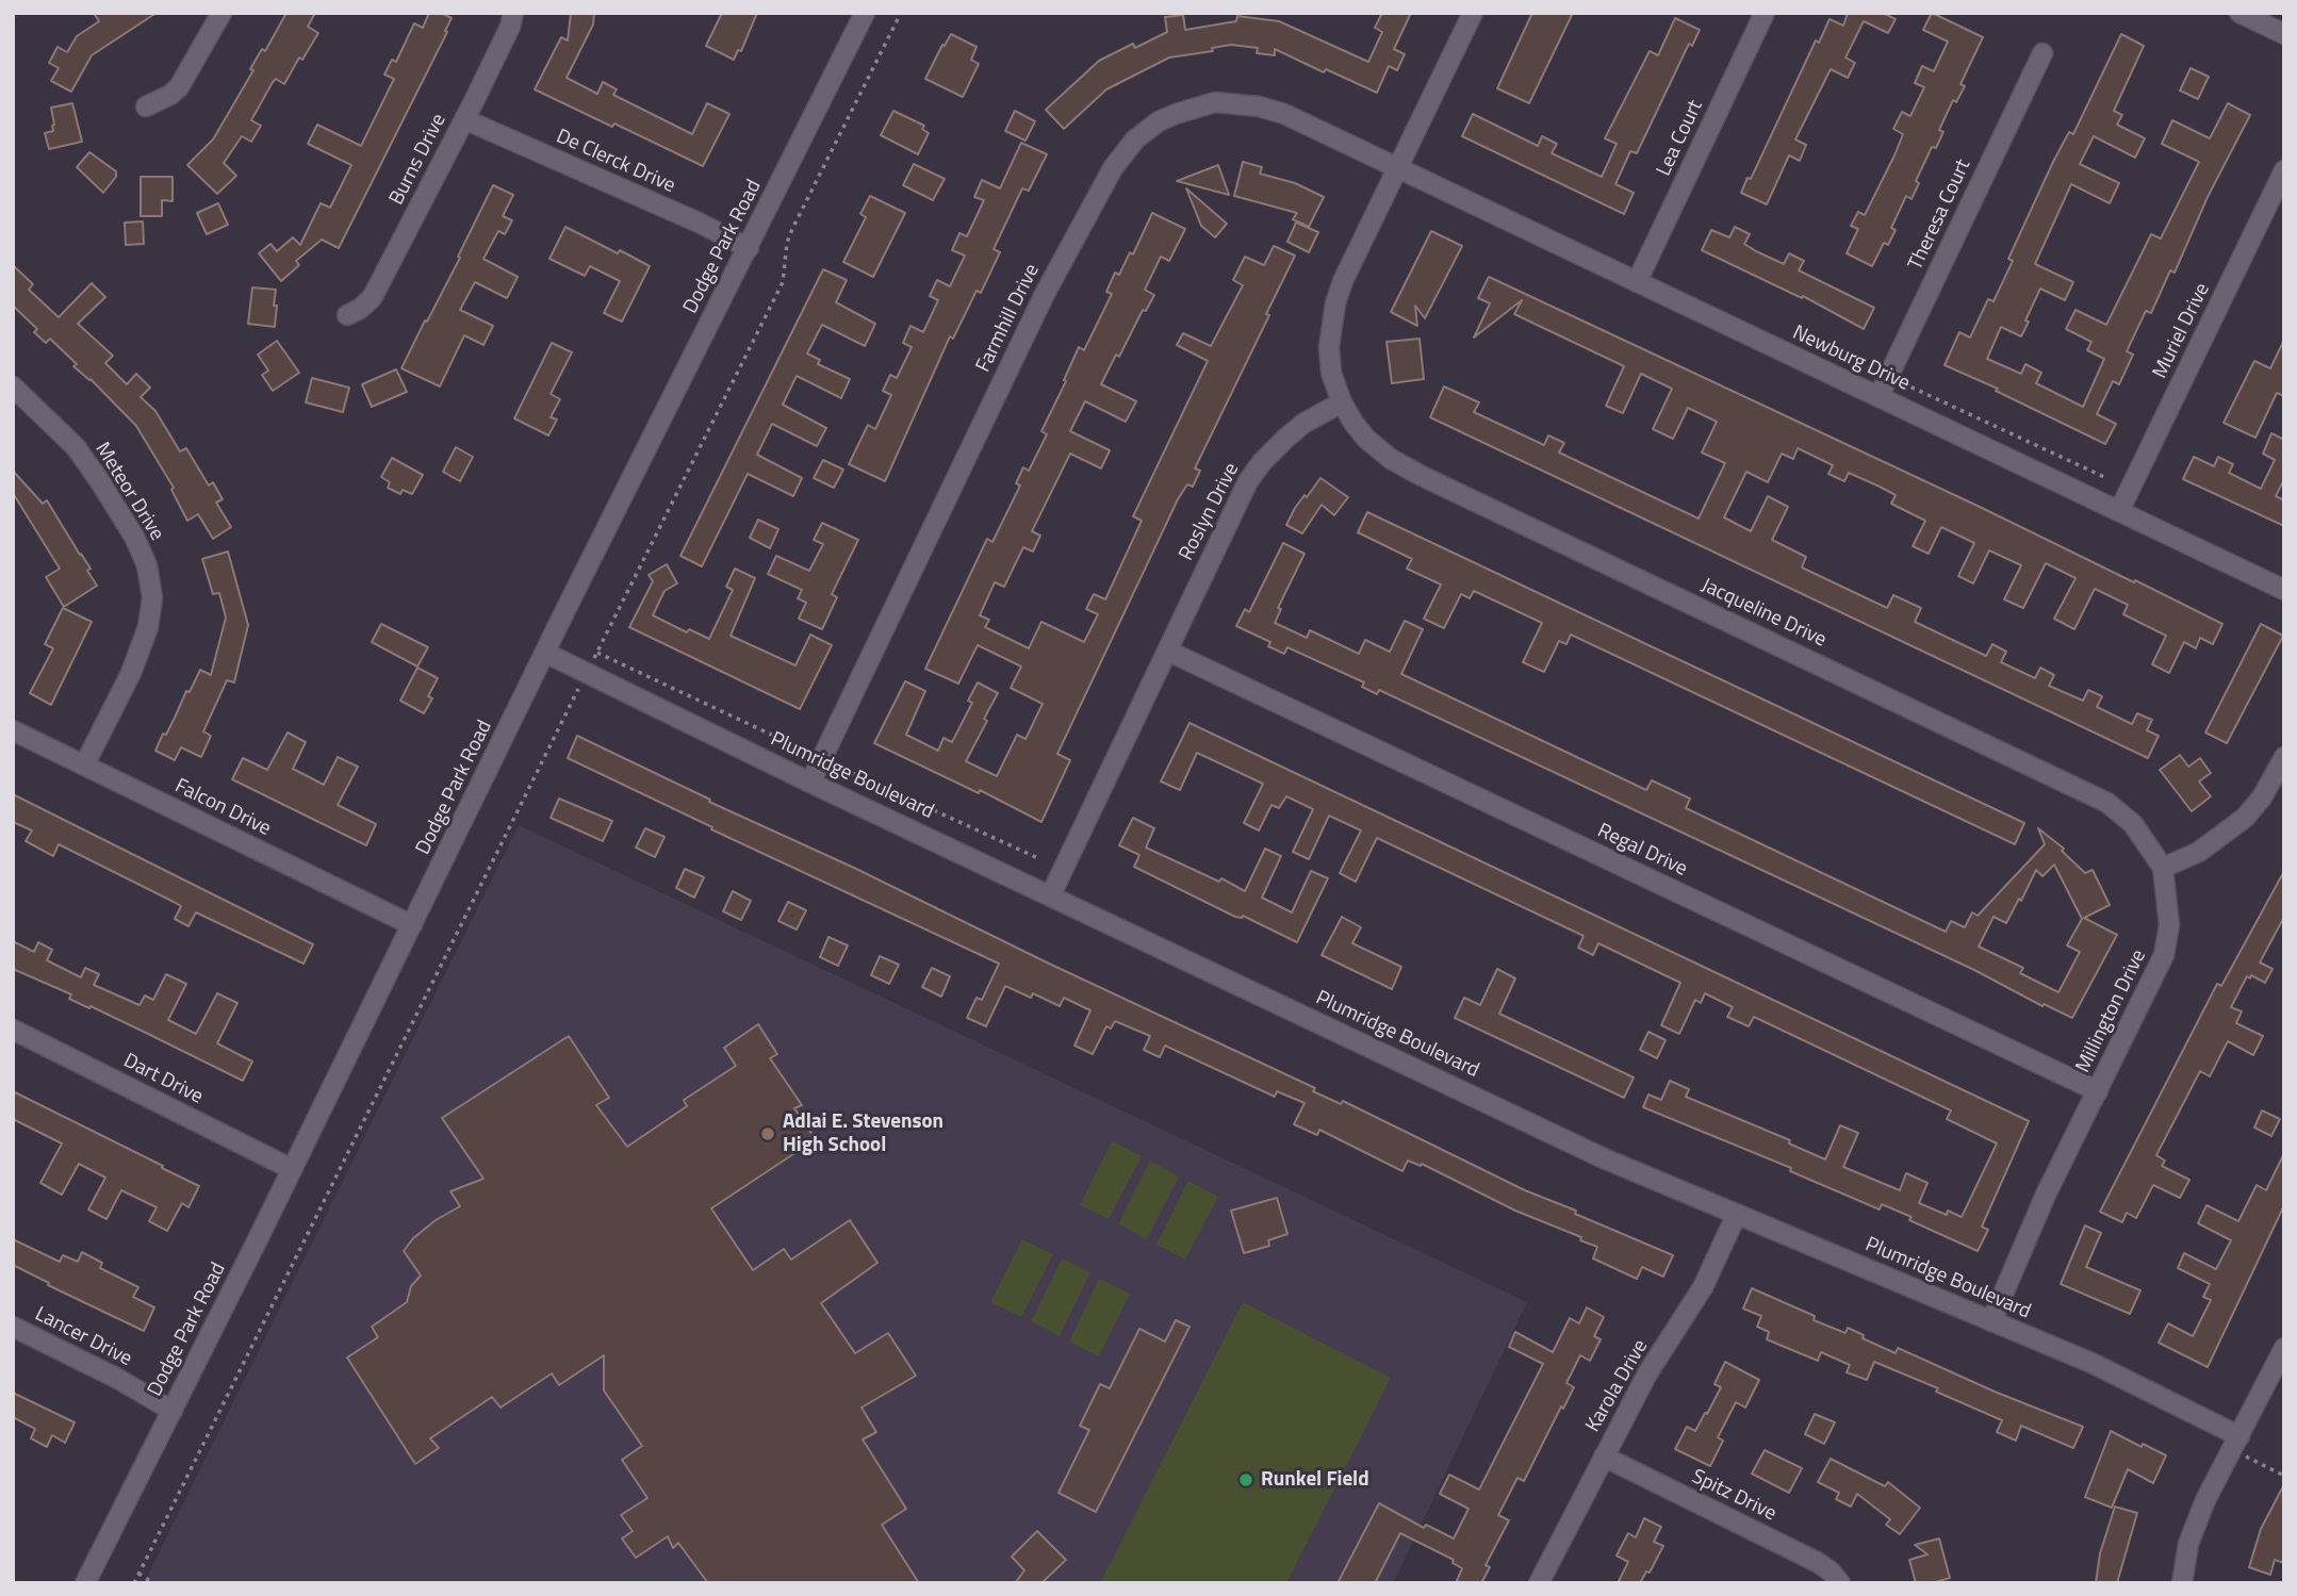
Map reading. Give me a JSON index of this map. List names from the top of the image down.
{
  "streets": {
    "street": [
      "Lea Court",
      "Burns Drive",
      "De Clerck Drive",
      "Theresa Court",
      "Dodge Park Road",
      "Farmhill Drive",
      "Muriel Drive",
      "Newburg Drive",
      "Meteor Drive",
      "Roslyn Drive",
      "Jacqueline Drive",
      "Plumridge Boulevard",
      "Falcon Drive",
      "Regal Drive",
      "Millington Drive",
      "Dart Drive",
      "Lancer Drive",
      "Karola Drive",
      "Spitz Drive"
    ]
  },
  "crossings": [
    ["Lea Court", "Newburg Drive"],
    ["Burns Drive", "De Clerck Drive"],
    ["De Clerck Drive", "Dodge Park Road"],
    ["Theresa Court", "Newburg Drive"],
    ["Dodge Park Road", "Plumridge Boulevard"],
    ["Dodge Park Road", "Falcon Drive"],
    ["Dodge Park Road", "Dart Drive"],
    ["Dodge Park Road", "Lancer Drive"],
    ["Farmhill Drive", "Newburg Drive"],
    ["Farmhill Drive", "Plumridge Boulevard"],
    ["Muriel Drive", "Newburg Drive"],
    ["Meteor Drive", "Falcon Drive"],
    ["Roslyn Drive", "Jacqueline Drive"],
    ["Roslyn Drive", "Plumridge Boulevard"],
    ["Roslyn Drive", "Regal Drive"],
    ["Jacqueline Drive", "Millington Drive"],
    ["Plumridge Boulevard", "Millington Drive"],
    ["Plumridge Boulevard", "Karola Drive"],
    ["Regal Drive", "Millington Drive"],
    ["Karola Drive", "Spitz Drive"]
  ],
  "places": ["Adlai E. Stevenson High School", "Runkel Field"]
}
